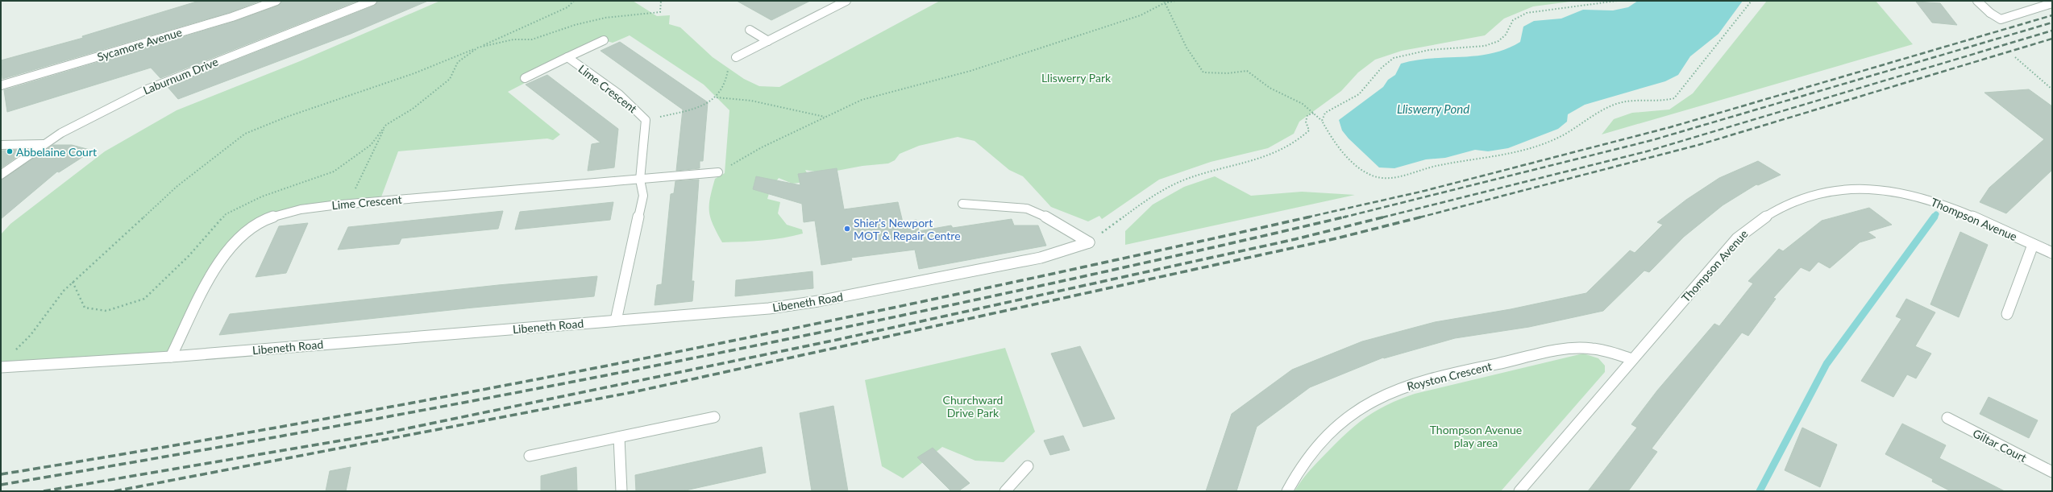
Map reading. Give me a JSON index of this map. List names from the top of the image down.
{
  "streets": {
    "street": [
      "Sycamore Avenue",
      "Laburnum Drive",
      "Lime Crescent",
      "Thompson Avenue",
      "Libeneth Road",
      "Royston Crescent",
      "Giltar Court"
    ]
  },
  "crossings": [
    ["Lime Crescent", "Libeneth Road"],
    ["Thompson Avenue", "Royston Crescent"]
  ],
  "water": ["Lliswerry Pond"],
  "parks": ["Lliswerry Park", "Churchward Drive Park", "Thompson Avenue play area"],
  "places": ["Abbelaine Court", "Shier's Newport MOT & Repair Centre"]
}
